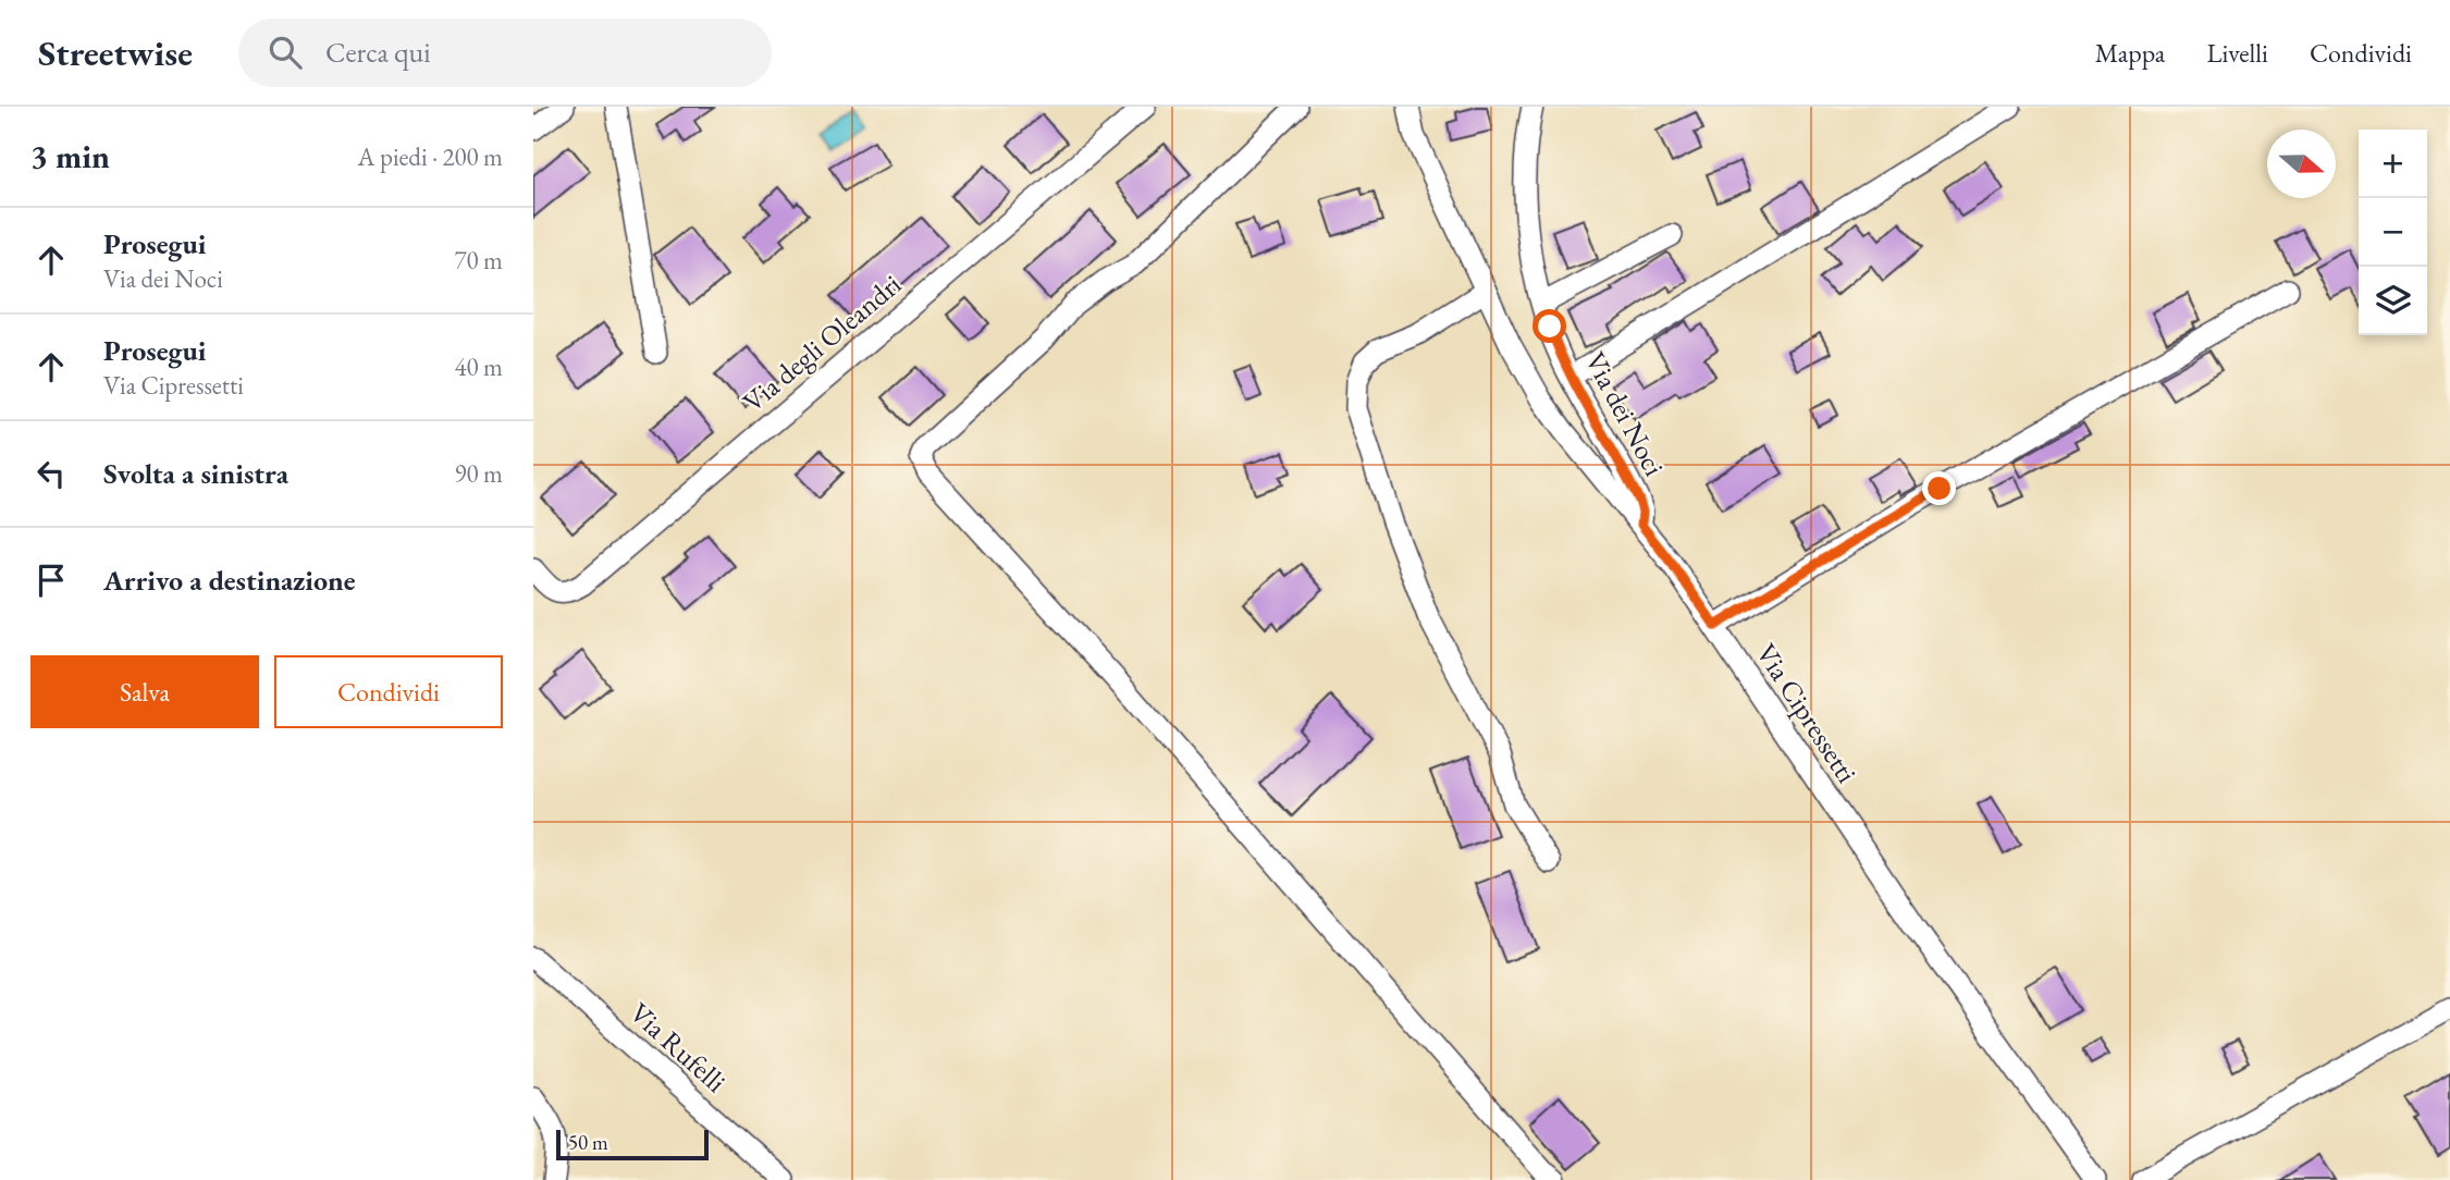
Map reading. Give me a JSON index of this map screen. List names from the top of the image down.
{
  "streets": {
    "street": [
      "Via degli Oleandri",
      "Via dei Noci",
      "Via Cipressetti",
      "Via Rufelli"
    ]
  },
  "crossings": [
    ["Via dei Noci", "Via Cipressetti"]
  ],
  "scale_bar": "50 m",
  "north": "right",
  "page": {
    "header": "Streetwise",
    "search": "Cerca qui",
    "nav": ["Mappa", "Livelli", "Condividi"],
    "heading": ["3 min", "A piedi · 200 m"],
    "map_buttons": ["+", "−"],
    "list": [
      ["Prosegui", "Via dei Noci", "70 m"],
      ["Prosegui", "Via Cipressetti", "40 m"],
      ["Svolta a sinistra", "90 m"],
      "Arrivo a destinazione"
    ],
    "buttons": ["Salva", "Condividi"],
    "scale": "50 m"
  }
}
